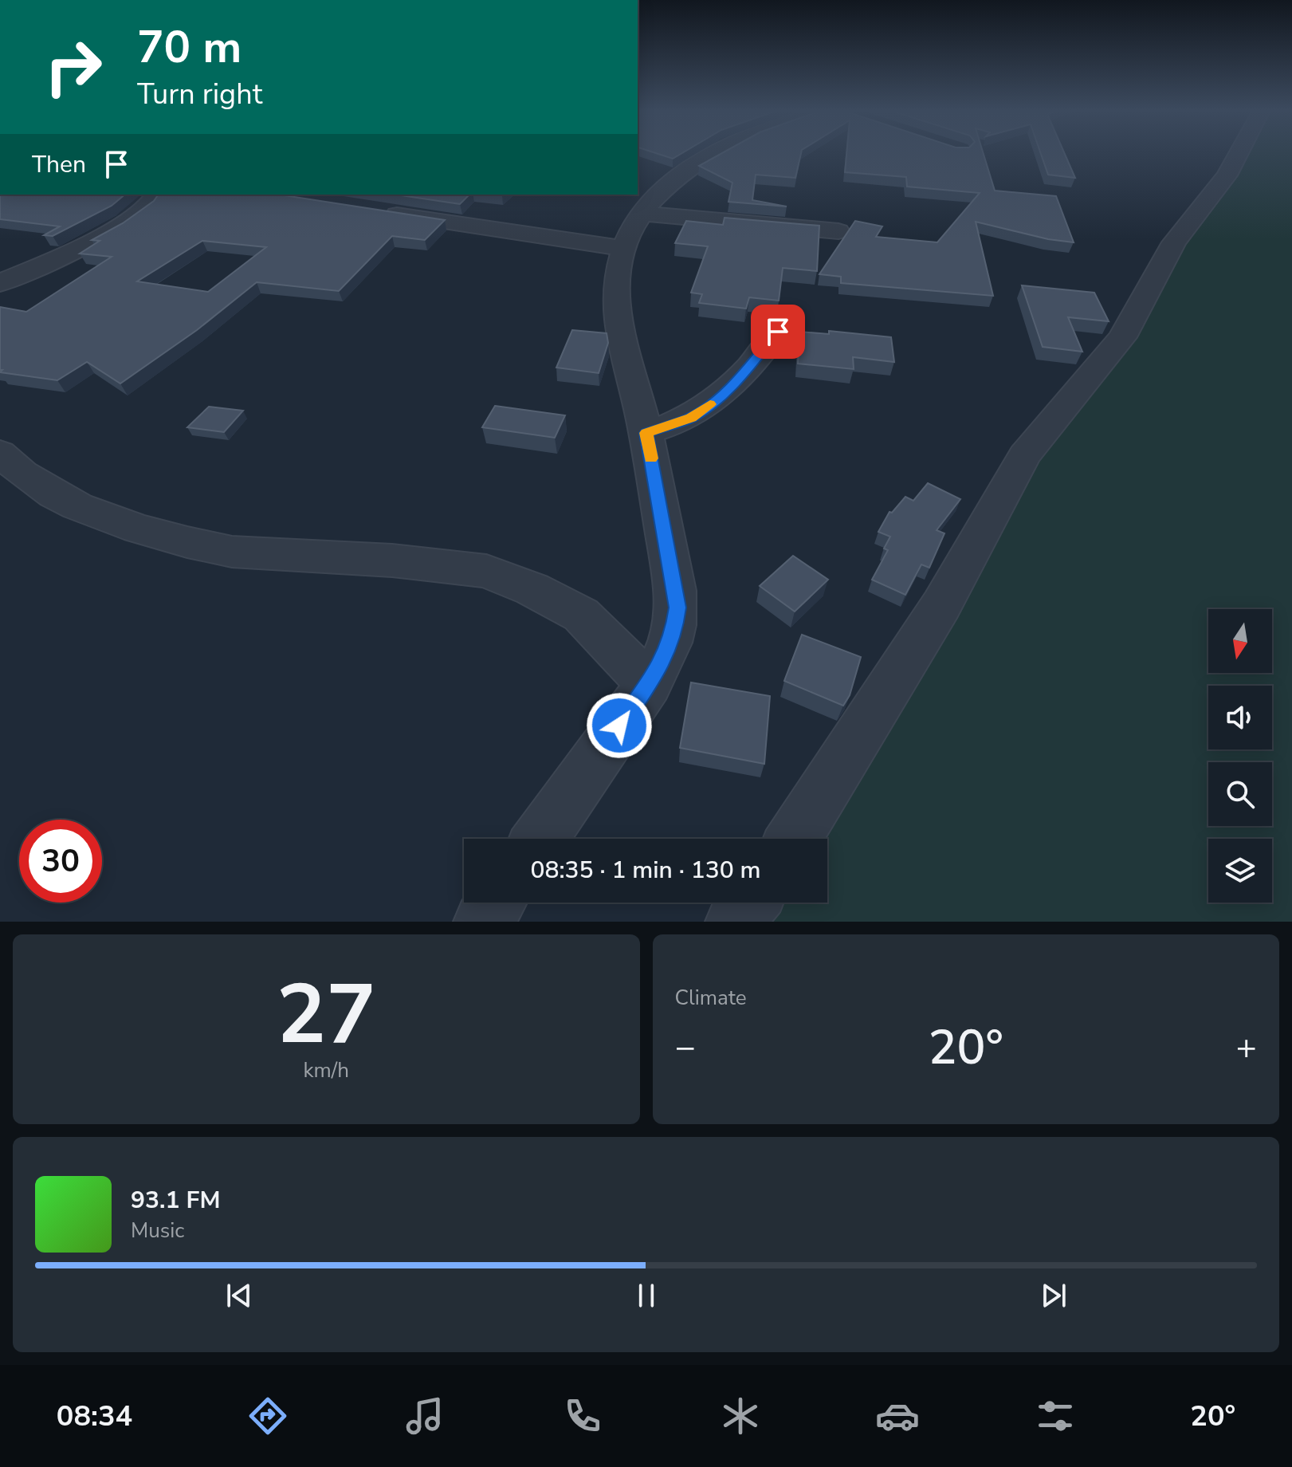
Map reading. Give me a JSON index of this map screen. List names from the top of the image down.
{
  "north": "bottom",
  "page": {
    "turn": ["70 m", "Turn right"],
    "then": "Then",
    "limit": "30",
    "trip": "08:35 · 1 min · 130 m",
    "tile": [
      ["27", "km/h"],
      "Climate"
    ],
    "heat": ["−", "20°", "+"],
    "song": ["93.1 FM", "Music"],
    "tabs": ["08:34", "20°"]
  }
}
